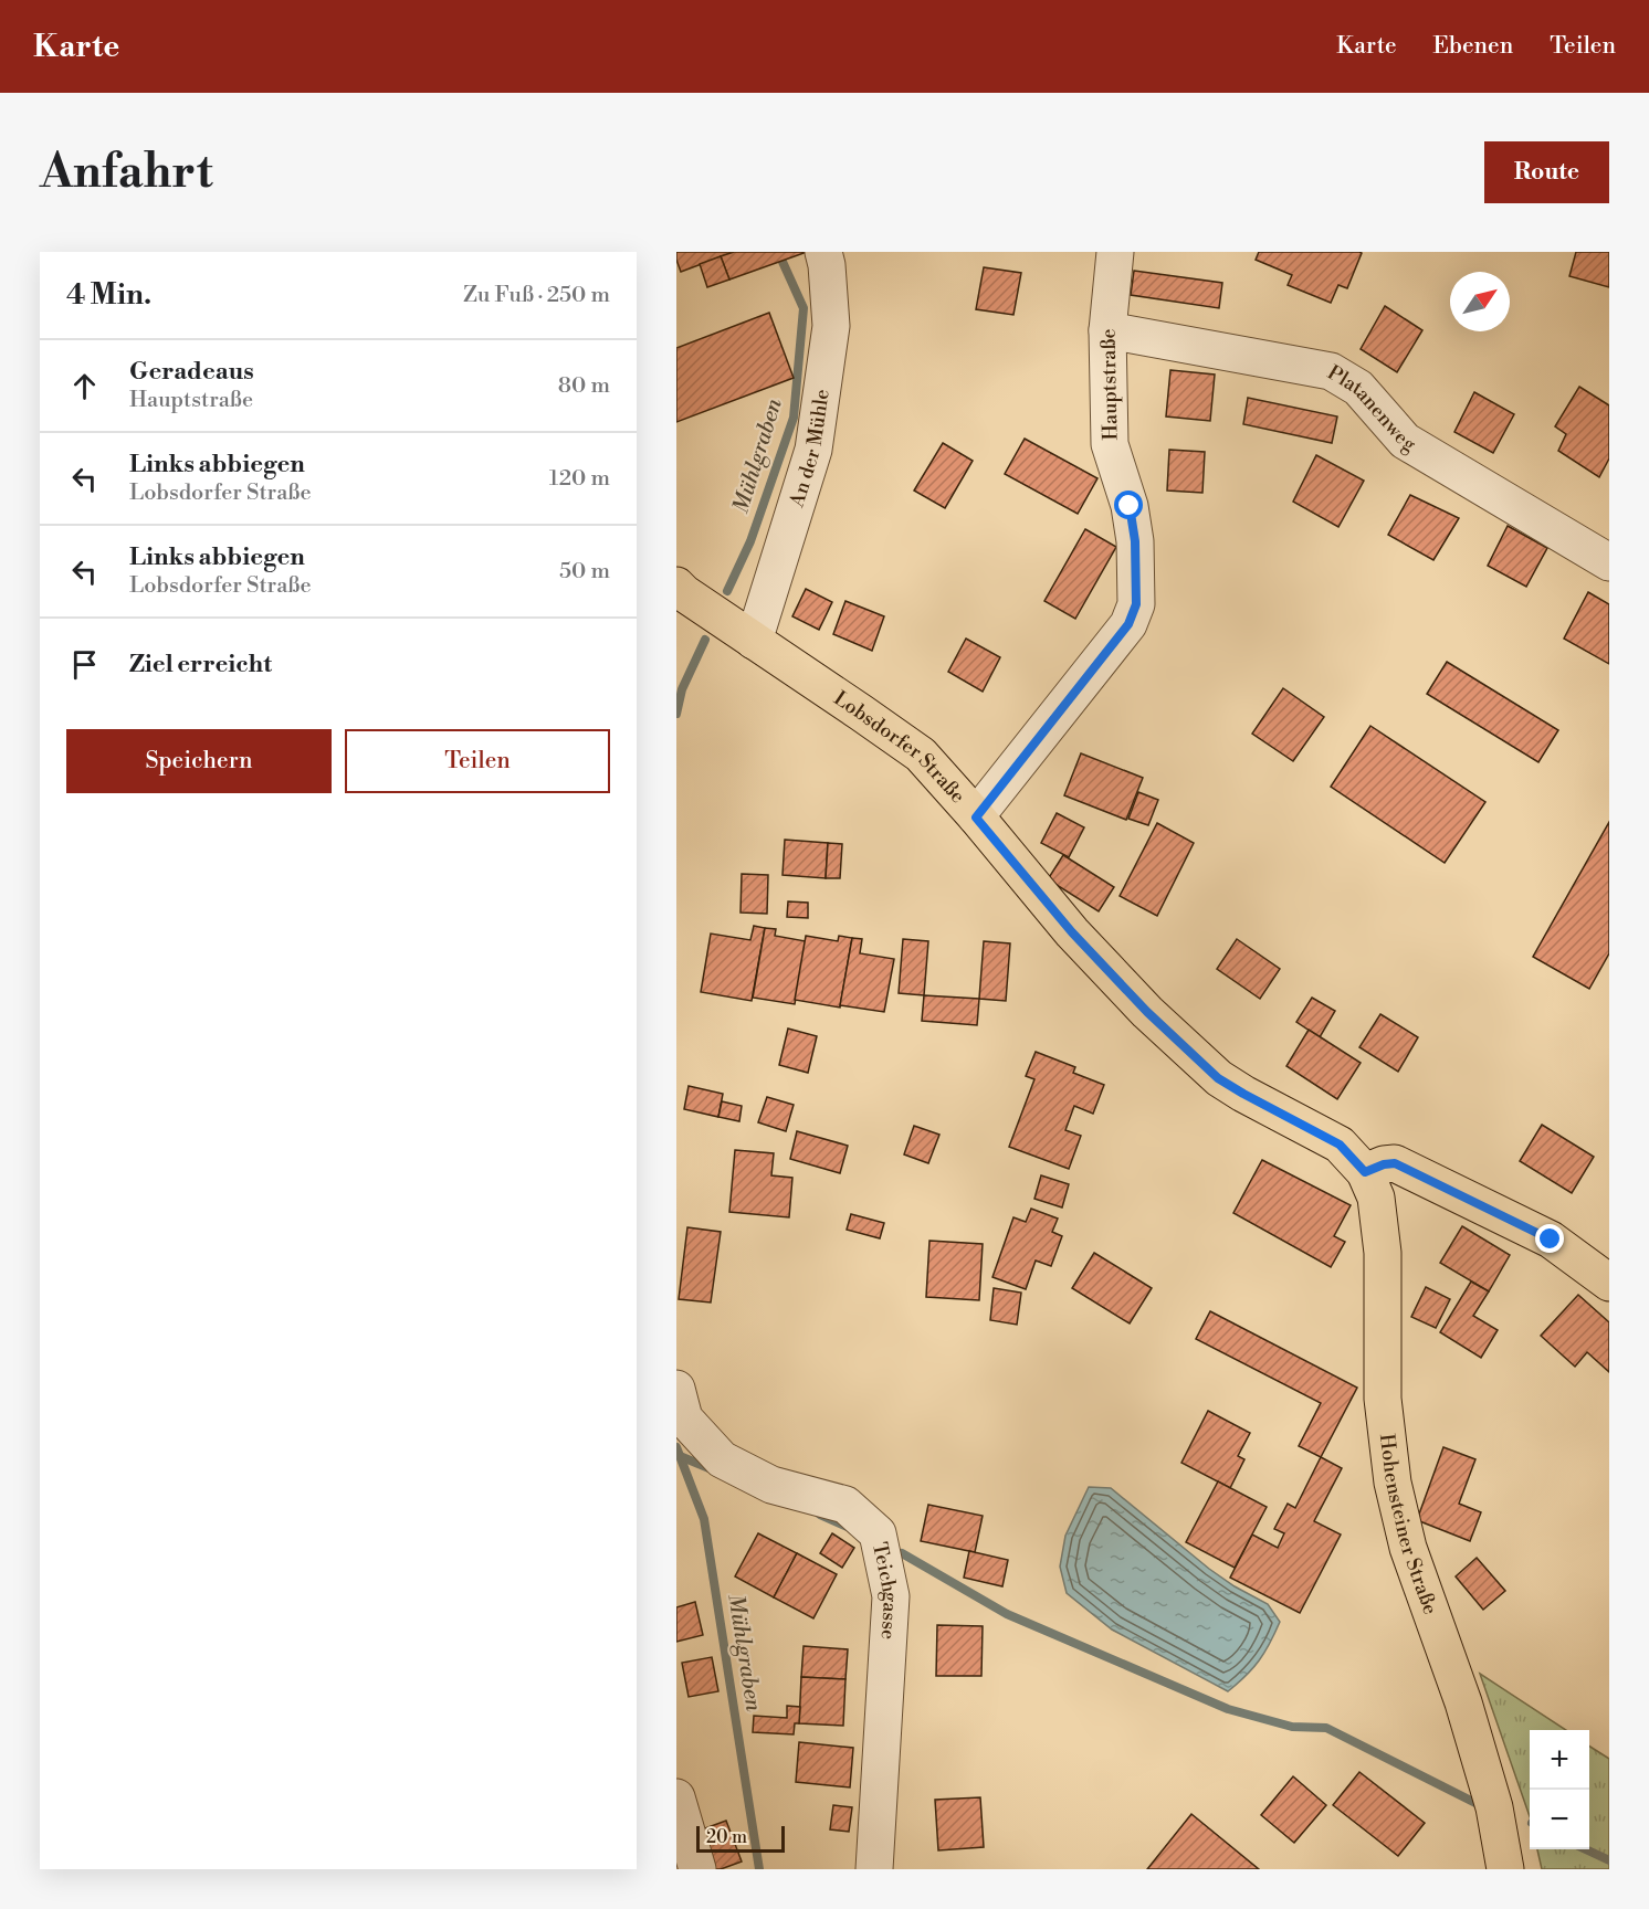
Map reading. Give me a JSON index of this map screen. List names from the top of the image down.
{
  "streets": {
    "main road": ["Lobsdorfer Straße", "Hohensteiner Straße"],
    "street": [
      "Hauptstraße",
      "Platanenweg",
      "An der Mühle",
      "Teichgasse"
    ]
  },
  "crossings": [
    ["Hauptstraße", "Platanenweg"],
    ["Hauptstraße", "Lobsdorfer Straße"],
    ["An der Mühle", "Lobsdorfer Straße"],
    ["Lobsdorfer Straße", "Hohensteiner Straße"]
  ],
  "water": ["Mühlgraben"],
  "scale_bar": "20 m",
  "north": "top right",
  "page": {
    "header": "Karte",
    "nav": ["Karte", "Ebenen", "Teilen"],
    "buttons": [
      "Route",
      ["Speichern", "Teilen"]
    ],
    "title": "Anfahrt",
    "heading": ["4 Min.", "Zu Fuß · 250 m"],
    "list": [
      ["Geradeaus", "Hauptstraße", "80 m"],
      ["Links abbiegen", "Lobsdorfer Straße", "120 m"],
      ["Links abbiegen", "Lobsdorfer Straße", "50 m"],
      "Ziel erreicht"
    ],
    "map_buttons": ["+", "−"],
    "scale": "20 m"
  }
}
